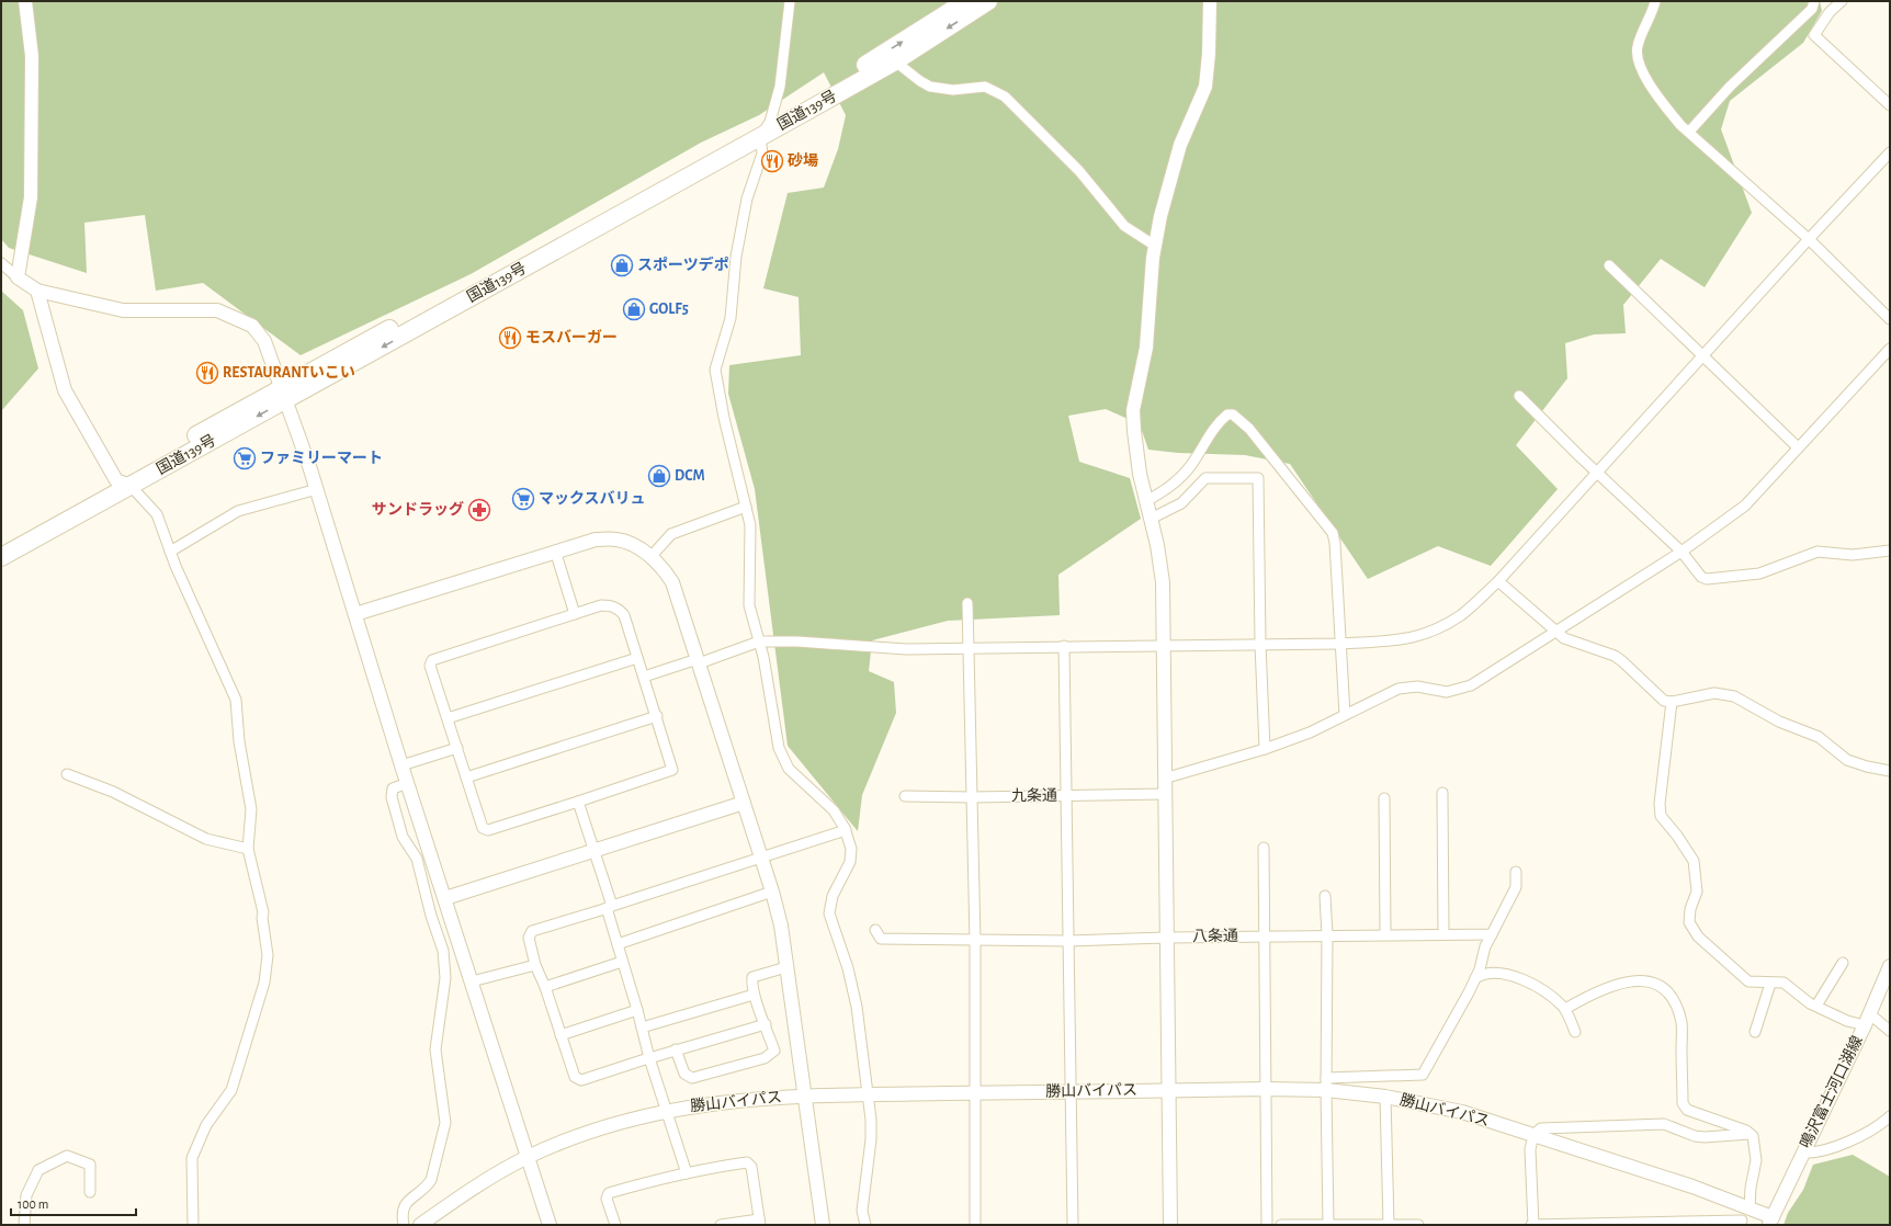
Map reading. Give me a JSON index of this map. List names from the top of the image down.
{
  "streets": {
    "highway": ["国道139号"],
    "street": [
      "九条通",
      "八条通",
      "勝山バイパス",
      "鳴沢富士河口湖線"
    ]
  },
  "crossings": [
    ["勝山バイパス", "鳴沢富士河口湖線"]
  ],
  "places": {
    "restaurant": ["砂場", "モスバーガー", "RESTAURANTいこい"],
    "shop": ["スポーツデポ", "GOLF5", "DCM"],
    "supermarket": ["ファミリーマート", "マックスバリュ"],
    "pharmacy": ["サンドラッグ"]
  },
  "scale_bar": "100 m"
}
